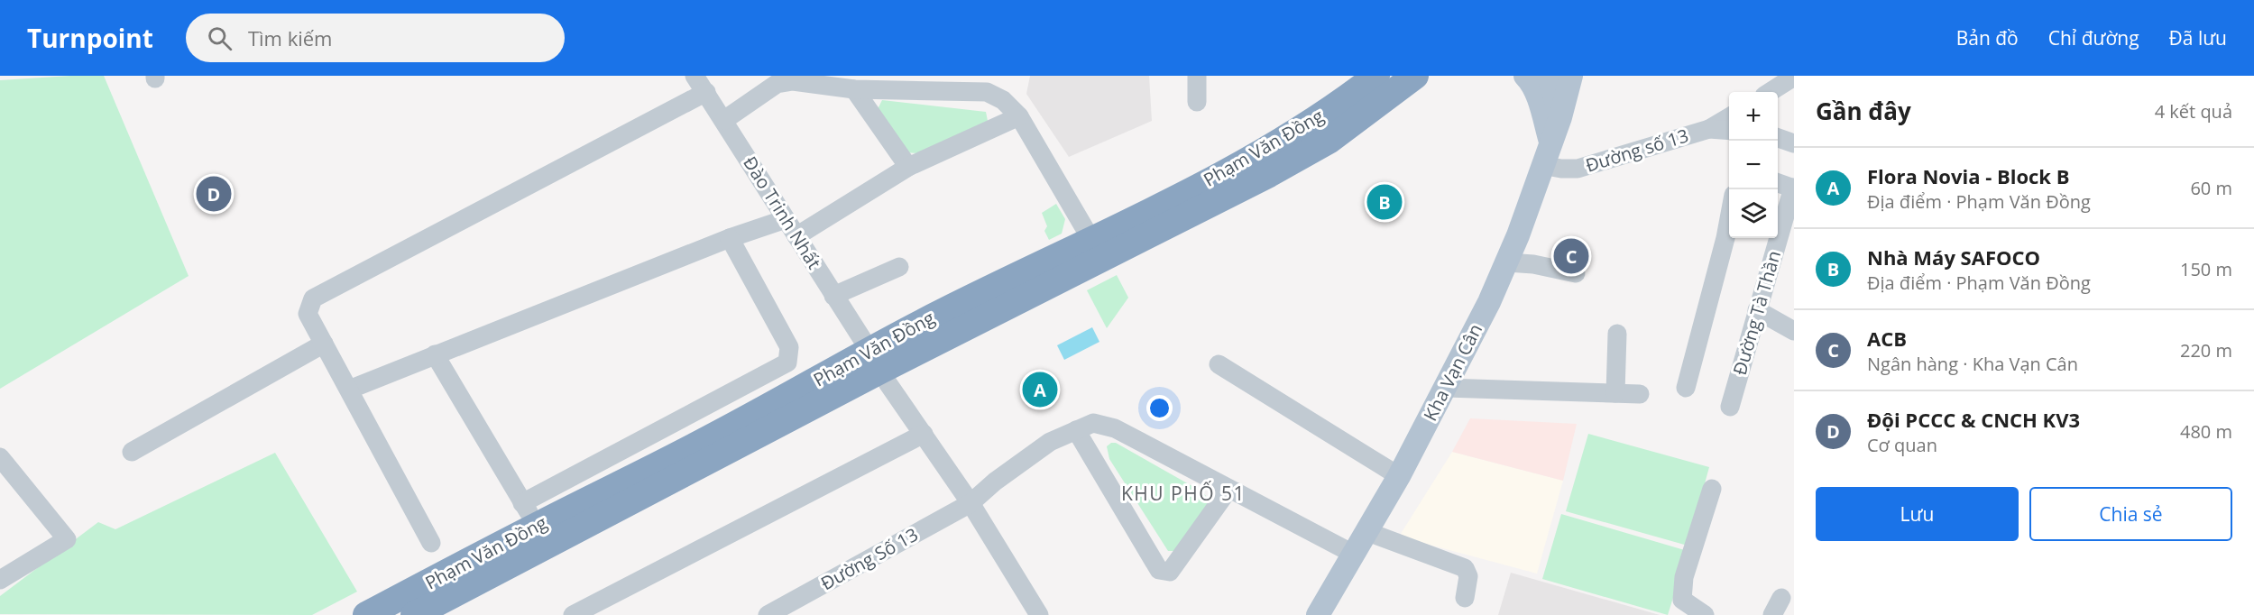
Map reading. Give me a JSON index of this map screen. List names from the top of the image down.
{
  "streets": {
    "highway": ["Phạm Văn Đồng"],
    "main road": ["Kha Vạn Cân"],
    "street": [
      "Đường số 13",
      "Đào Trinh Nhất",
      "Đường Tà Thần",
      "Đường Số 13"
    ]
  },
  "crossings": [
    ["Phạm Văn Đồng", "Đào Trinh Nhất"],
    ["Đường số 13", "Kha Vạn Cân"],
    ["Đào Trinh Nhất", "Đường Số 13"],
    ["Kha Vạn Cân", "Đường Số 13"]
  ],
  "districts": ["KHU PHỐ 51"],
  "page": {
    "header": "Turnpoint",
    "search": "Tìm kiếm",
    "nav": ["Bản đồ", "Chỉ đường", "Đã lưu"],
    "heading": ["Gần đây", "4 kết quả"],
    "map_buttons": ["+", "−"],
    "list": [
      {
        "mark": "A",
        "name": "Flora Novia - Block B",
        "note": "Địa điểm · Phạm Văn Đồng",
        "value": "60 m"
      },
      {
        "mark": "B",
        "name": "Nhà Máy SAFOCO",
        "note": "Địa điểm · Phạm Văn Đồng",
        "value": "150 m"
      },
      {
        "mark": "C",
        "name": "ACB",
        "note": "Ngân hàng · Kha Vạn Cân",
        "value": "220 m"
      },
      {
        "mark": "D",
        "name": "Đội PCCC & CNCH KV3",
        "note": "Cơ quan",
        "value": "480 m"
      }
    ],
    "pins": [
      "D",
      "B",
      "C",
      "A"
    ],
    "buttons": ["Lưu", "Chia sẻ"]
  }
}
